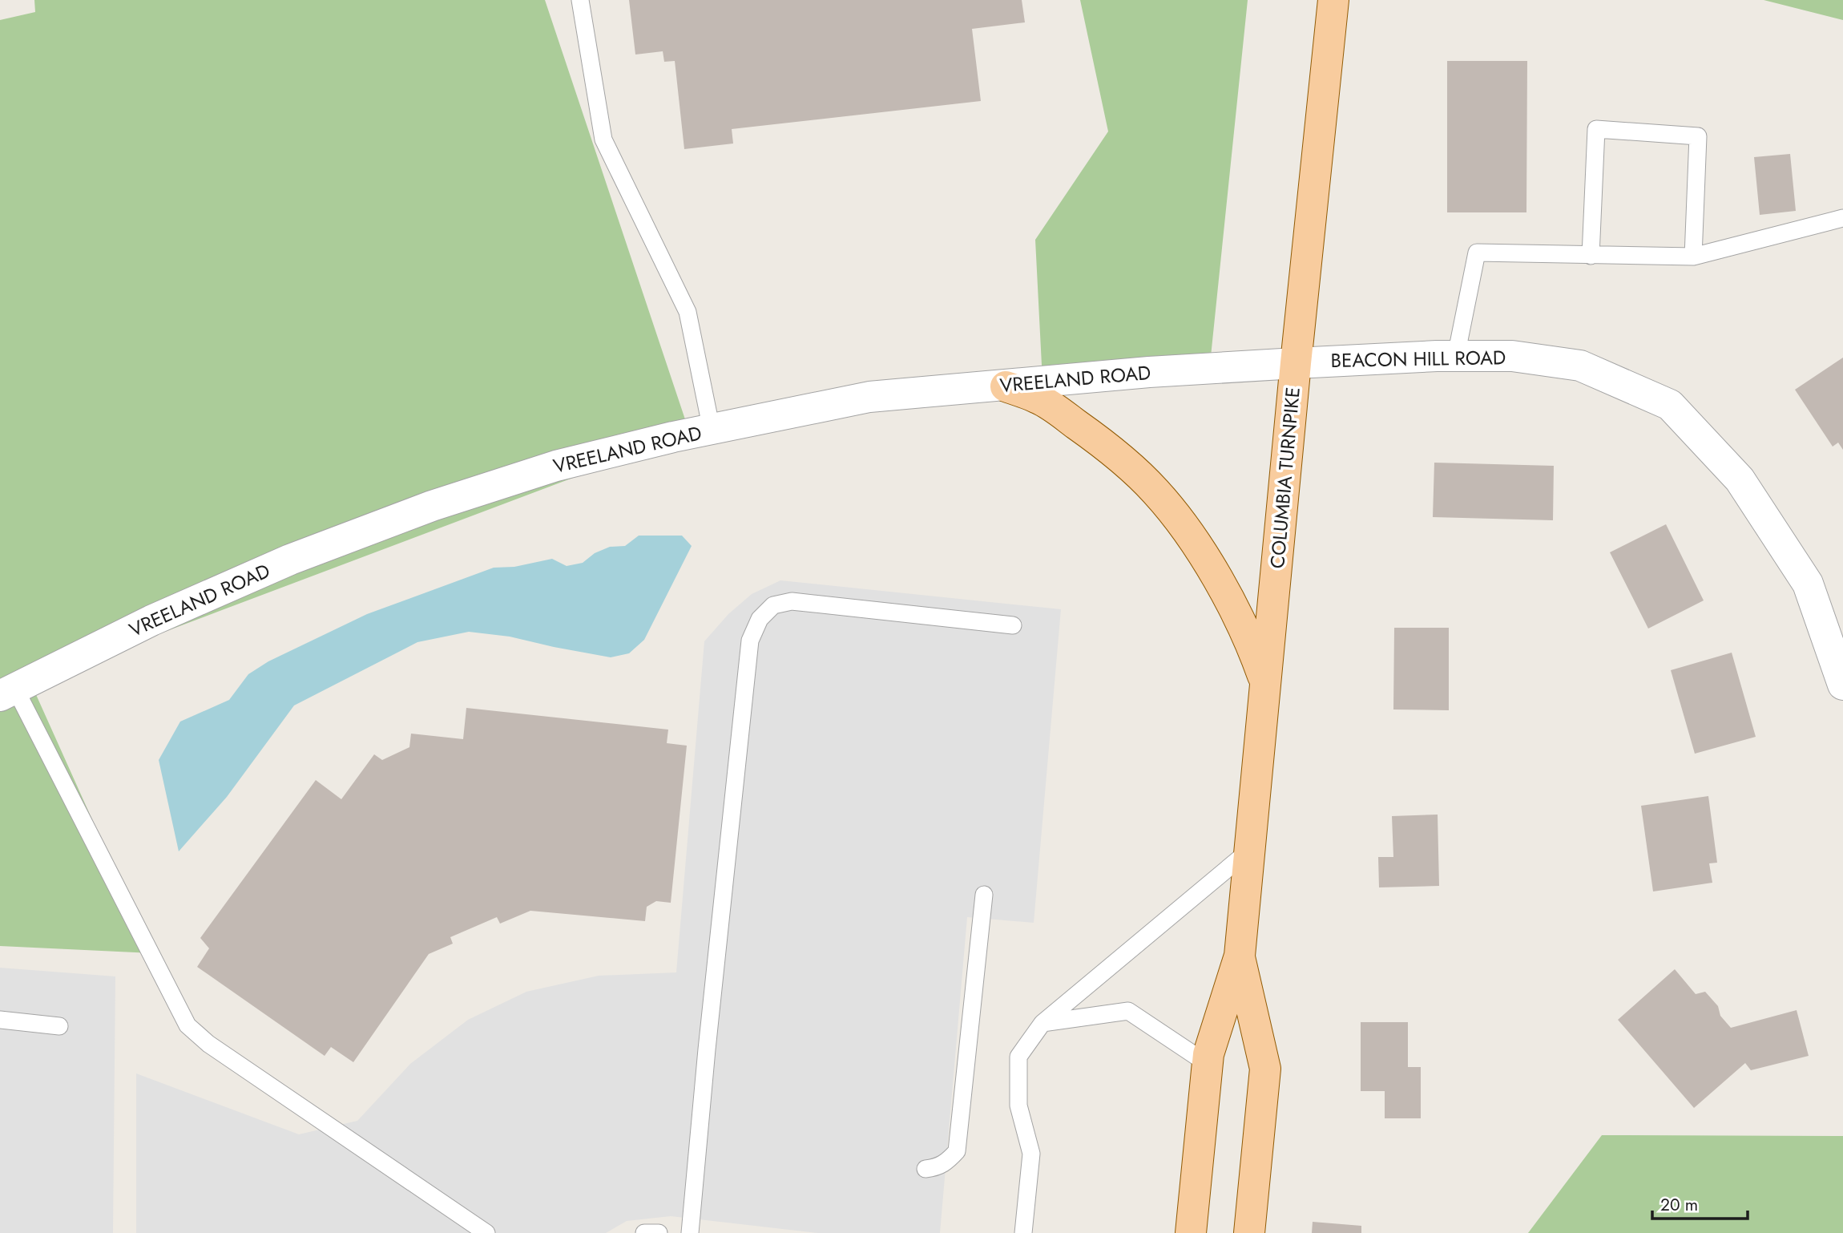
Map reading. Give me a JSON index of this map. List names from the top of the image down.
{
  "streets": {
    "main road": ["COLUMBIA TURNPIKE"],
    "street": ["BEACON HILL ROAD", "VREELAND ROAD"]
  },
  "crossings": [
    ["BEACON HILL ROAD", "VREELAND ROAD"],
    ["BEACON HILL ROAD", "COLUMBIA TURNPIKE"],
    ["VREELAND ROAD", "COLUMBIA TURNPIKE"]
  ],
  "scale_bar": "20 m"
}
